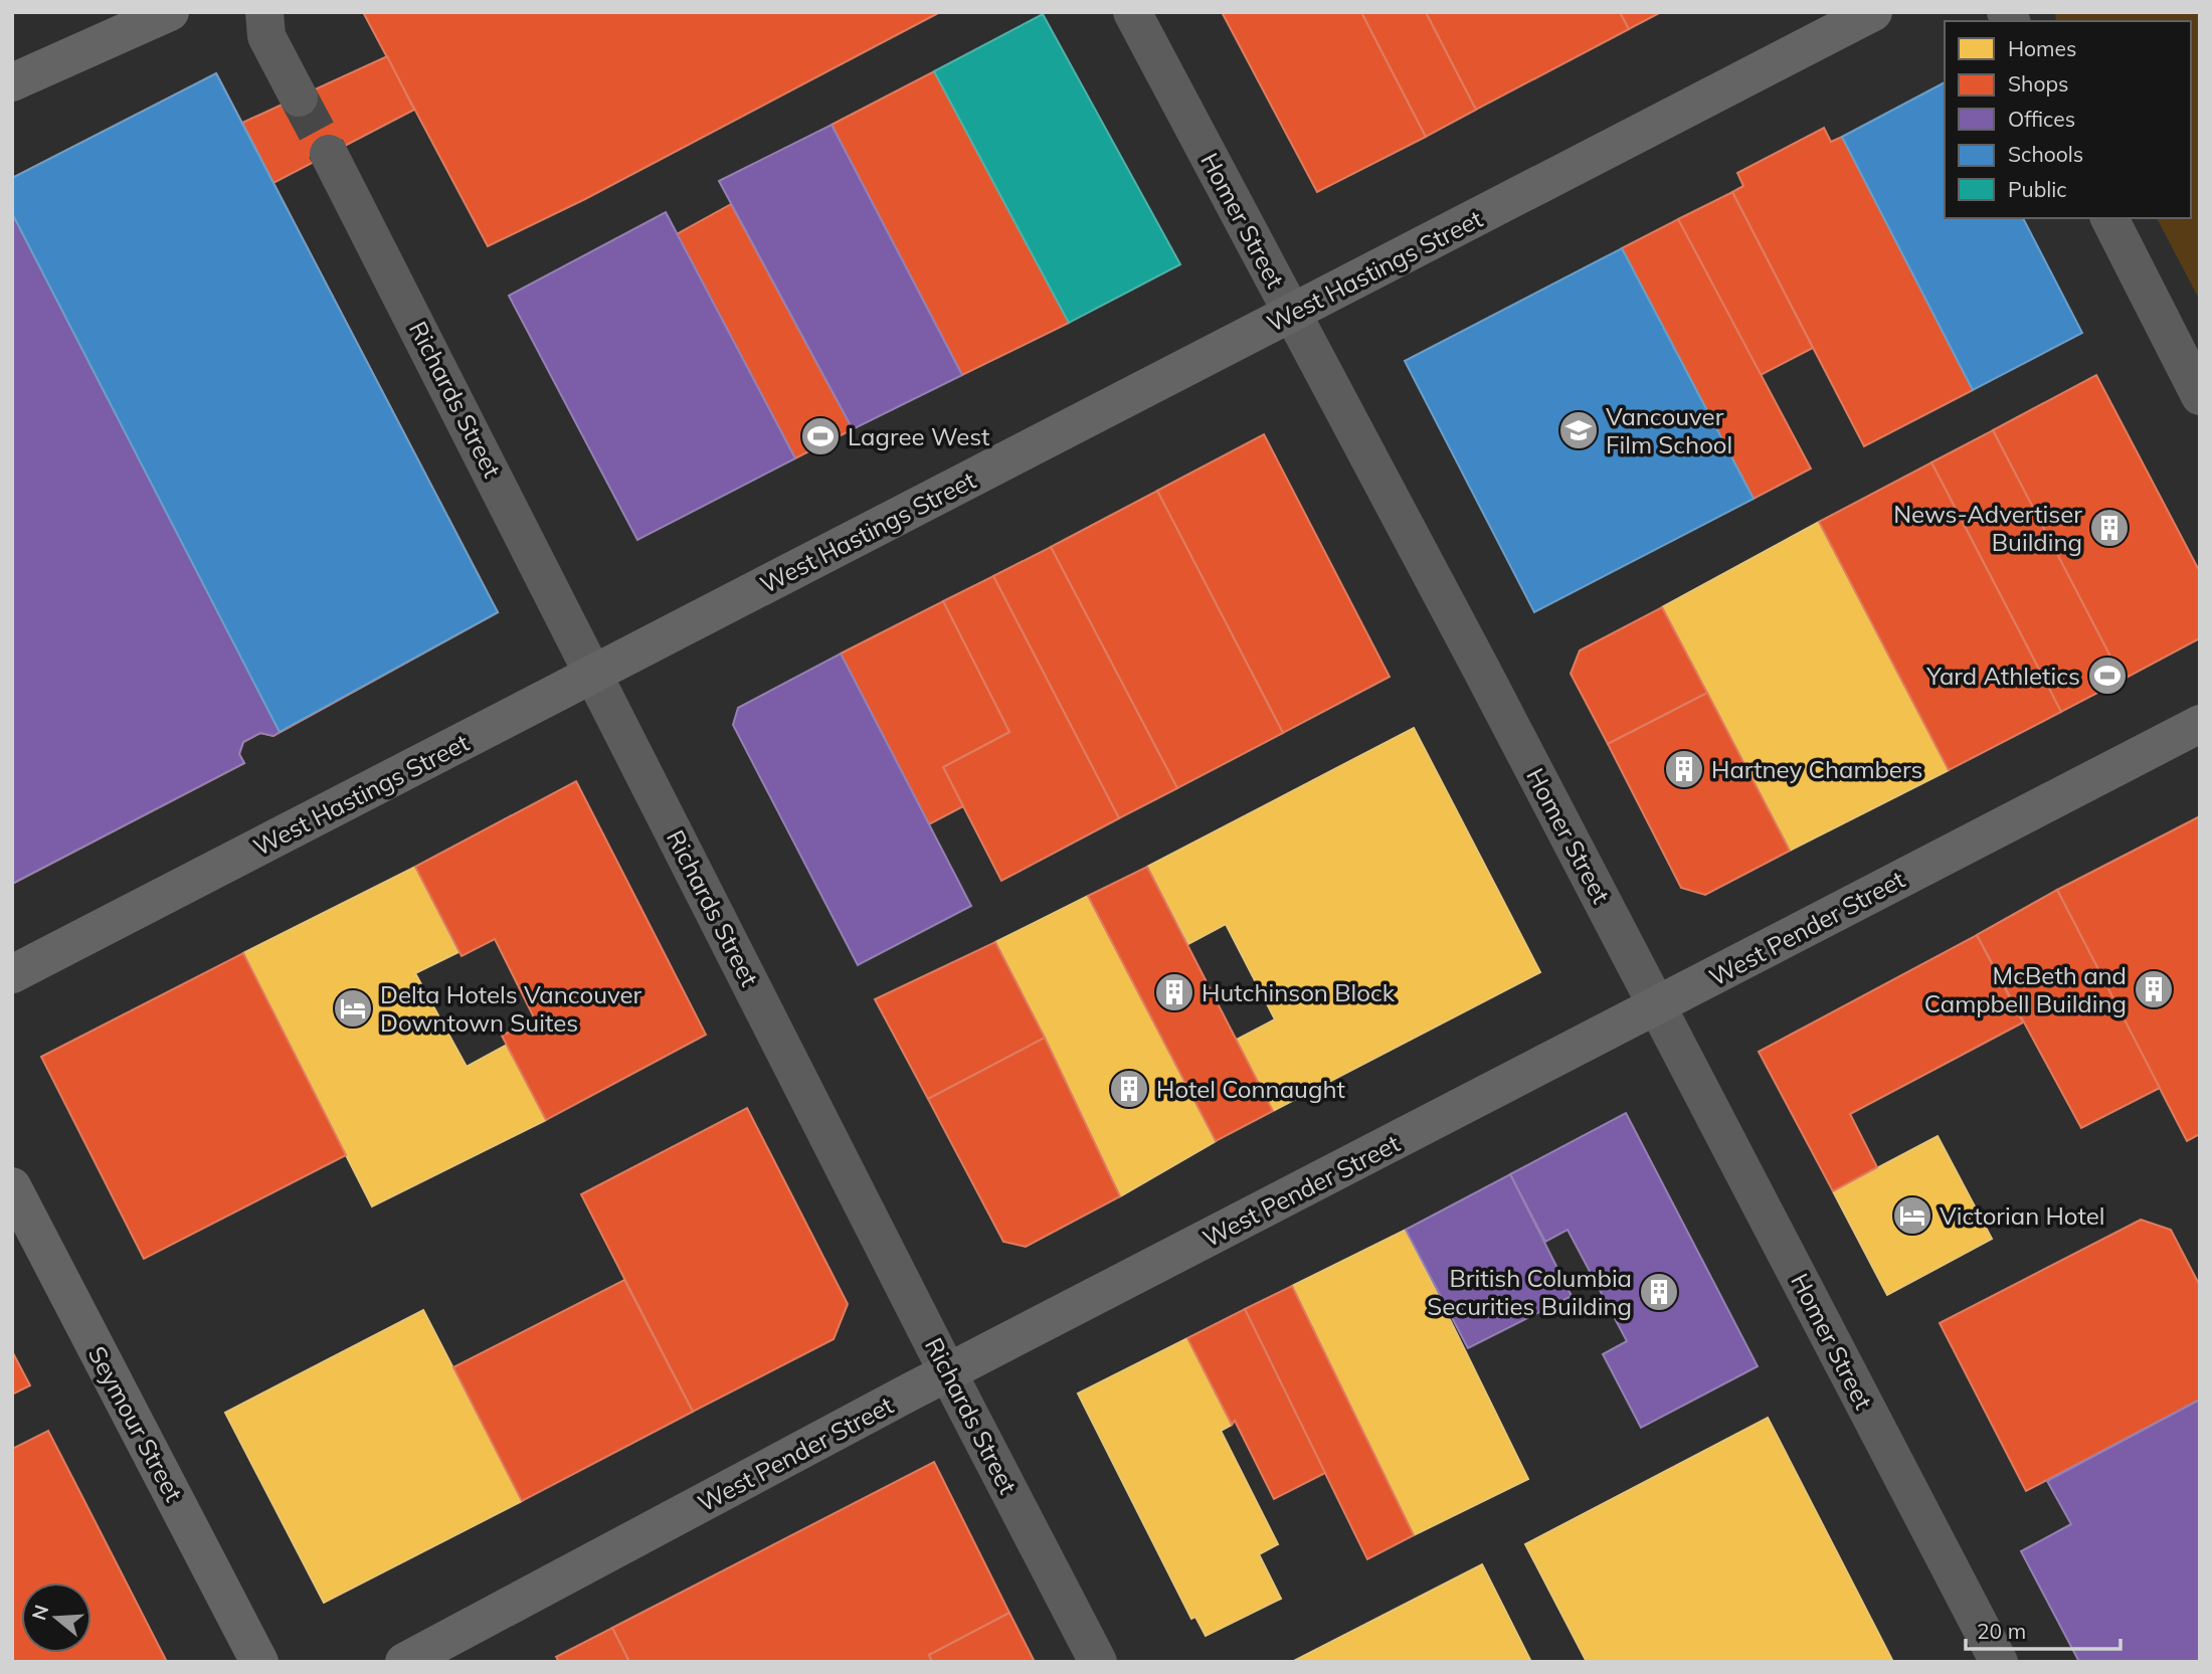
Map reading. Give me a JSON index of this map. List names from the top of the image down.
{
  "streets": {
    "main road": ["West Hastings Street", "West Pender Street", "Seymour Street"],
    "street": ["Homer Street", "Richards Street"]
  },
  "crossings": [
    ["Homer Street", "West Hastings Street"],
    ["Homer Street", "West Pender Street"],
    ["West Hastings Street", "Richards Street"],
    ["Richards Street", "West Pender Street"]
  ],
  "places": {
    "school or university": ["Vancouver Film School"],
    "sports": ["Lagree West", "Yard Athletics"],
    "building": [
      "News-Advertiser Building",
      "Hartney Chambers",
      "McBeth and Campbell Building",
      "Hutchinson Block",
      "Hotel Connaught",
      "British Columbia Securities Building"
    ],
    "hotel": ["Delta Hotels Vancouver Downtown Suites", "Victorian Hotel"]
  },
  "legend": [
    "Homes",
    "Shops",
    "Offices",
    "Schools",
    "Public"
  ],
  "scale_bar": "20 m",
  "north": "left"
}
